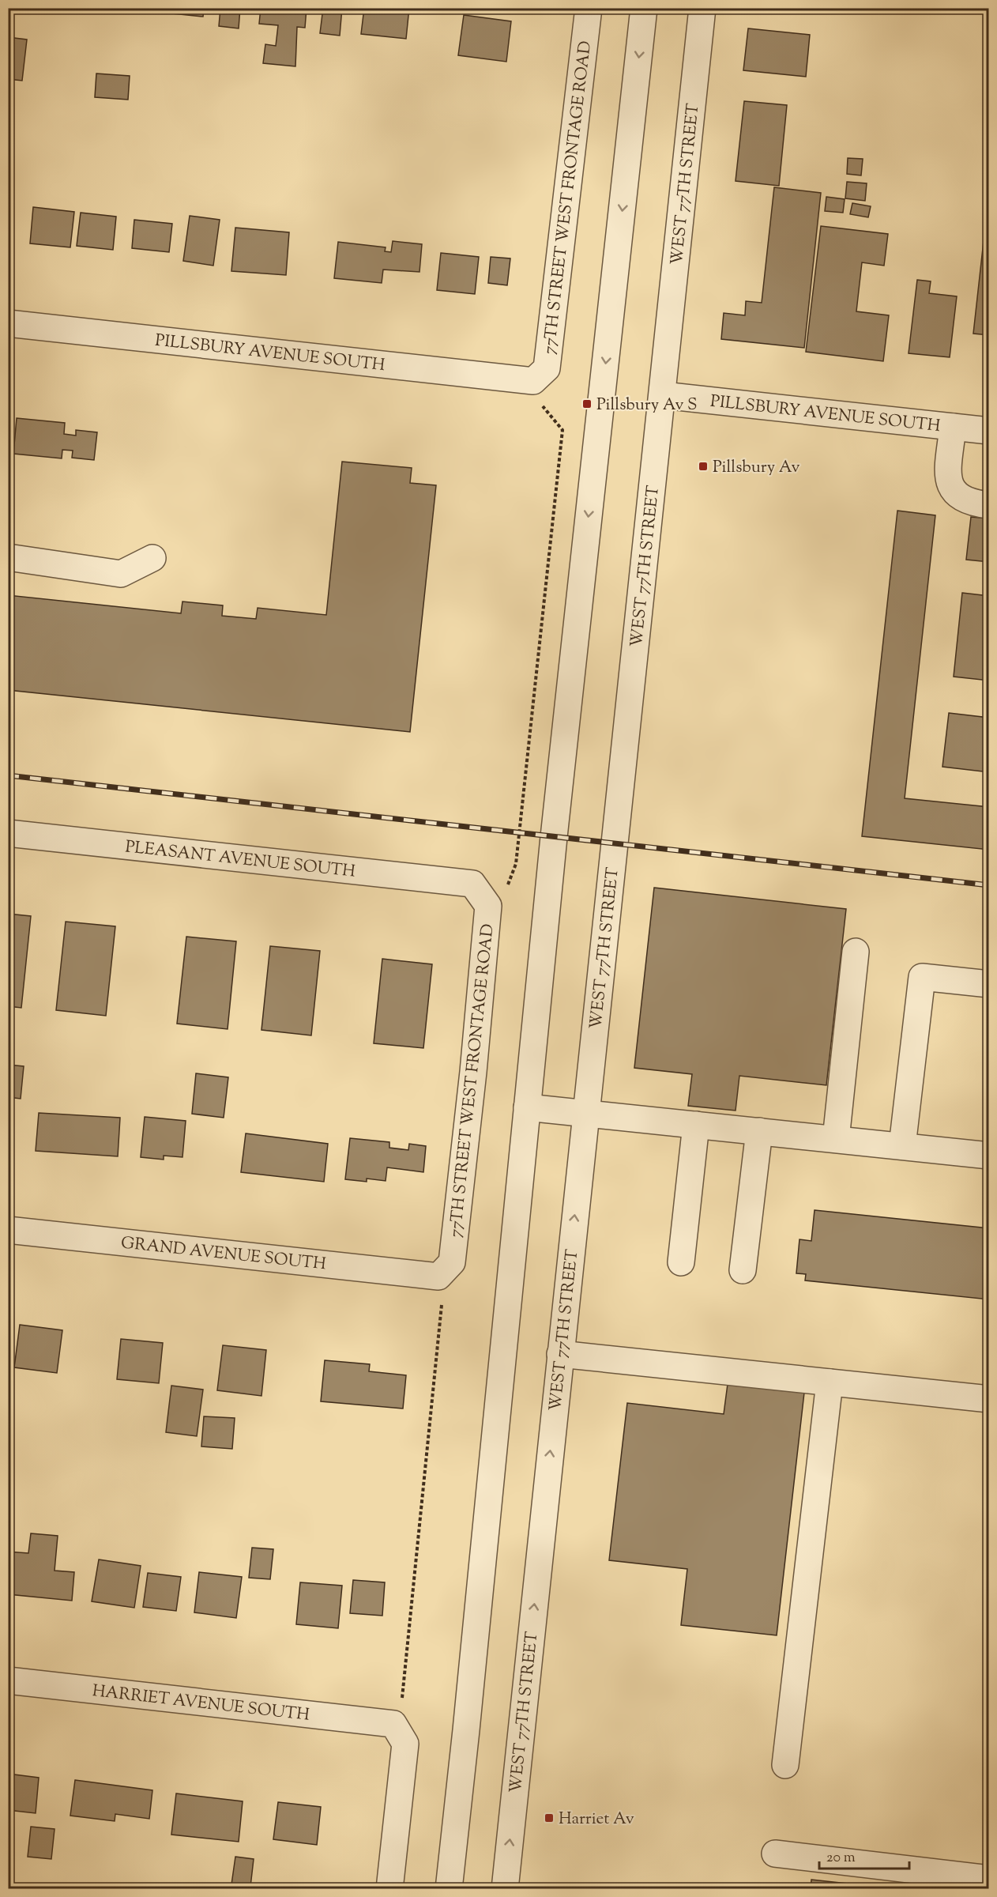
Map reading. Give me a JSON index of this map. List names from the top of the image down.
{
  "streets": {
    "street": [
      "WEST 77TH STREET",
      "77TH STREET WEST FRONTAGE ROAD",
      "PILLSBURY AVENUE SOUTH",
      "PLEASANT AVENUE SOUTH",
      "GRAND AVENUE SOUTH",
      "HARRIET AVENUE SOUTH"
    ]
  },
  "crossings": [
    ["WEST 77TH STREET", "PILLSBURY AVENUE SOUTH"],
    ["77TH STREET WEST FRONTAGE ROAD", "PILLSBURY AVENUE SOUTH"],
    ["77TH STREET WEST FRONTAGE ROAD", "PLEASANT AVENUE SOUTH"],
    ["77TH STREET WEST FRONTAGE ROAD", "GRAND AVENUE SOUTH"]
  ],
  "places": {
    "transit": ["Pillsbury Av S", "Pillsbury Av", "Harriet Av"]
  },
  "scale_bar": "20 m"
}
